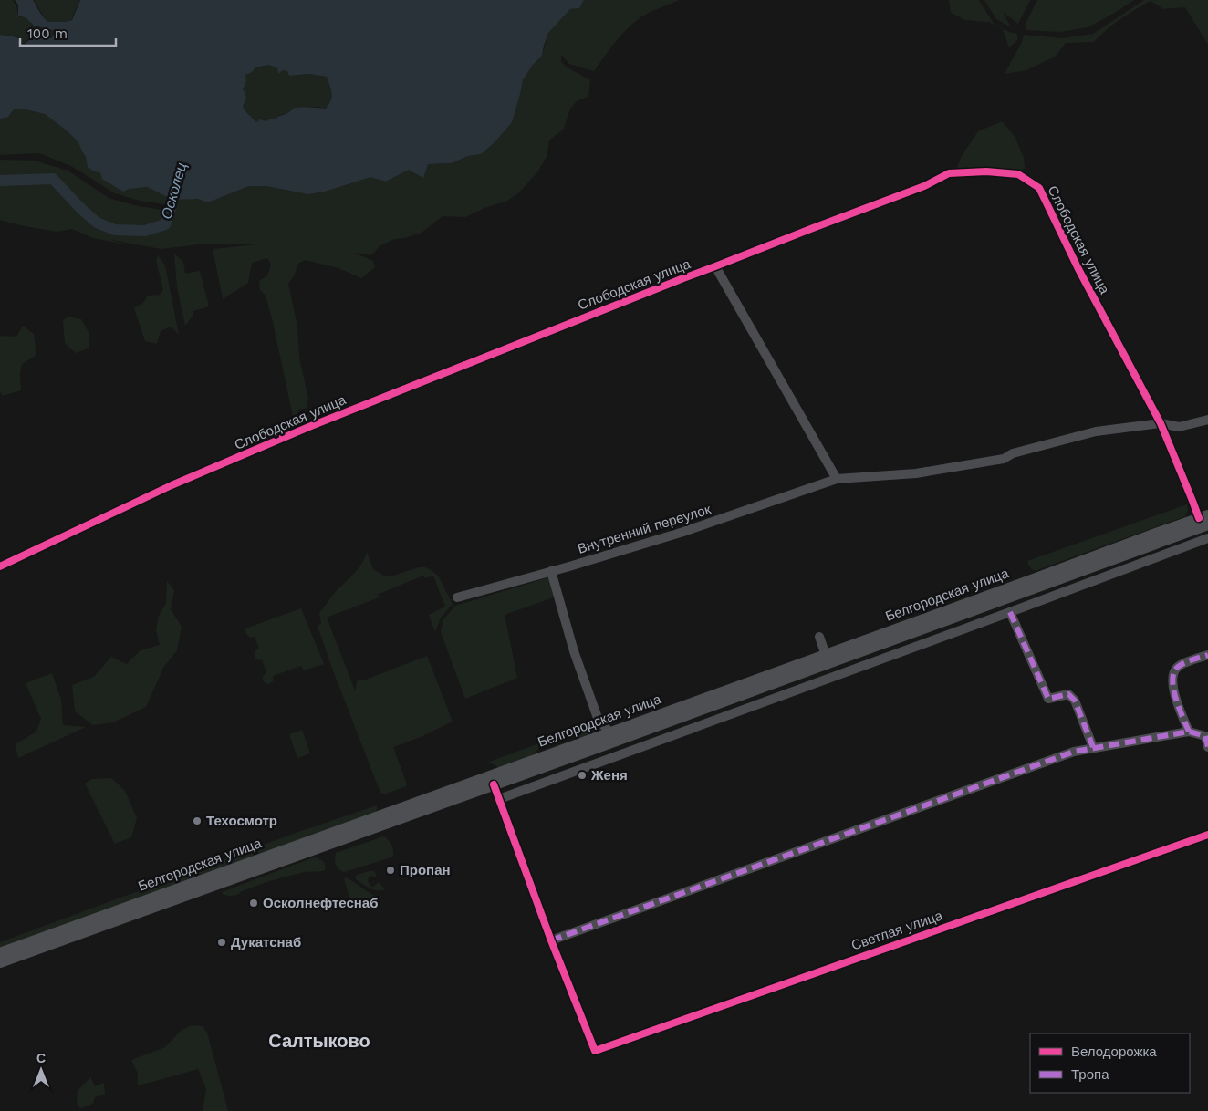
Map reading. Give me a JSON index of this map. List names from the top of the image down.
{
  "streets": {
    "main road": ["Белгородская улица"],
    "street": ["Слободская улица", "Внутренний переулок", "Светлая улица"]
  },
  "crossings": [
    ["Слободская улица", "Внутренний переулок"],
    ["Слободская улица", "Белгородская улица"]
  ],
  "districts": ["Салтыково"],
  "water": ["Осколец"],
  "places": [
    "Женя",
    "Техосмотр",
    "Пропан",
    "Осколнефтеснаб",
    "Дукатснаб"
  ],
  "legend": ["Велодорожка", "Тропа"],
  "scale_bar": "100 m",
  "north": "top"
}
